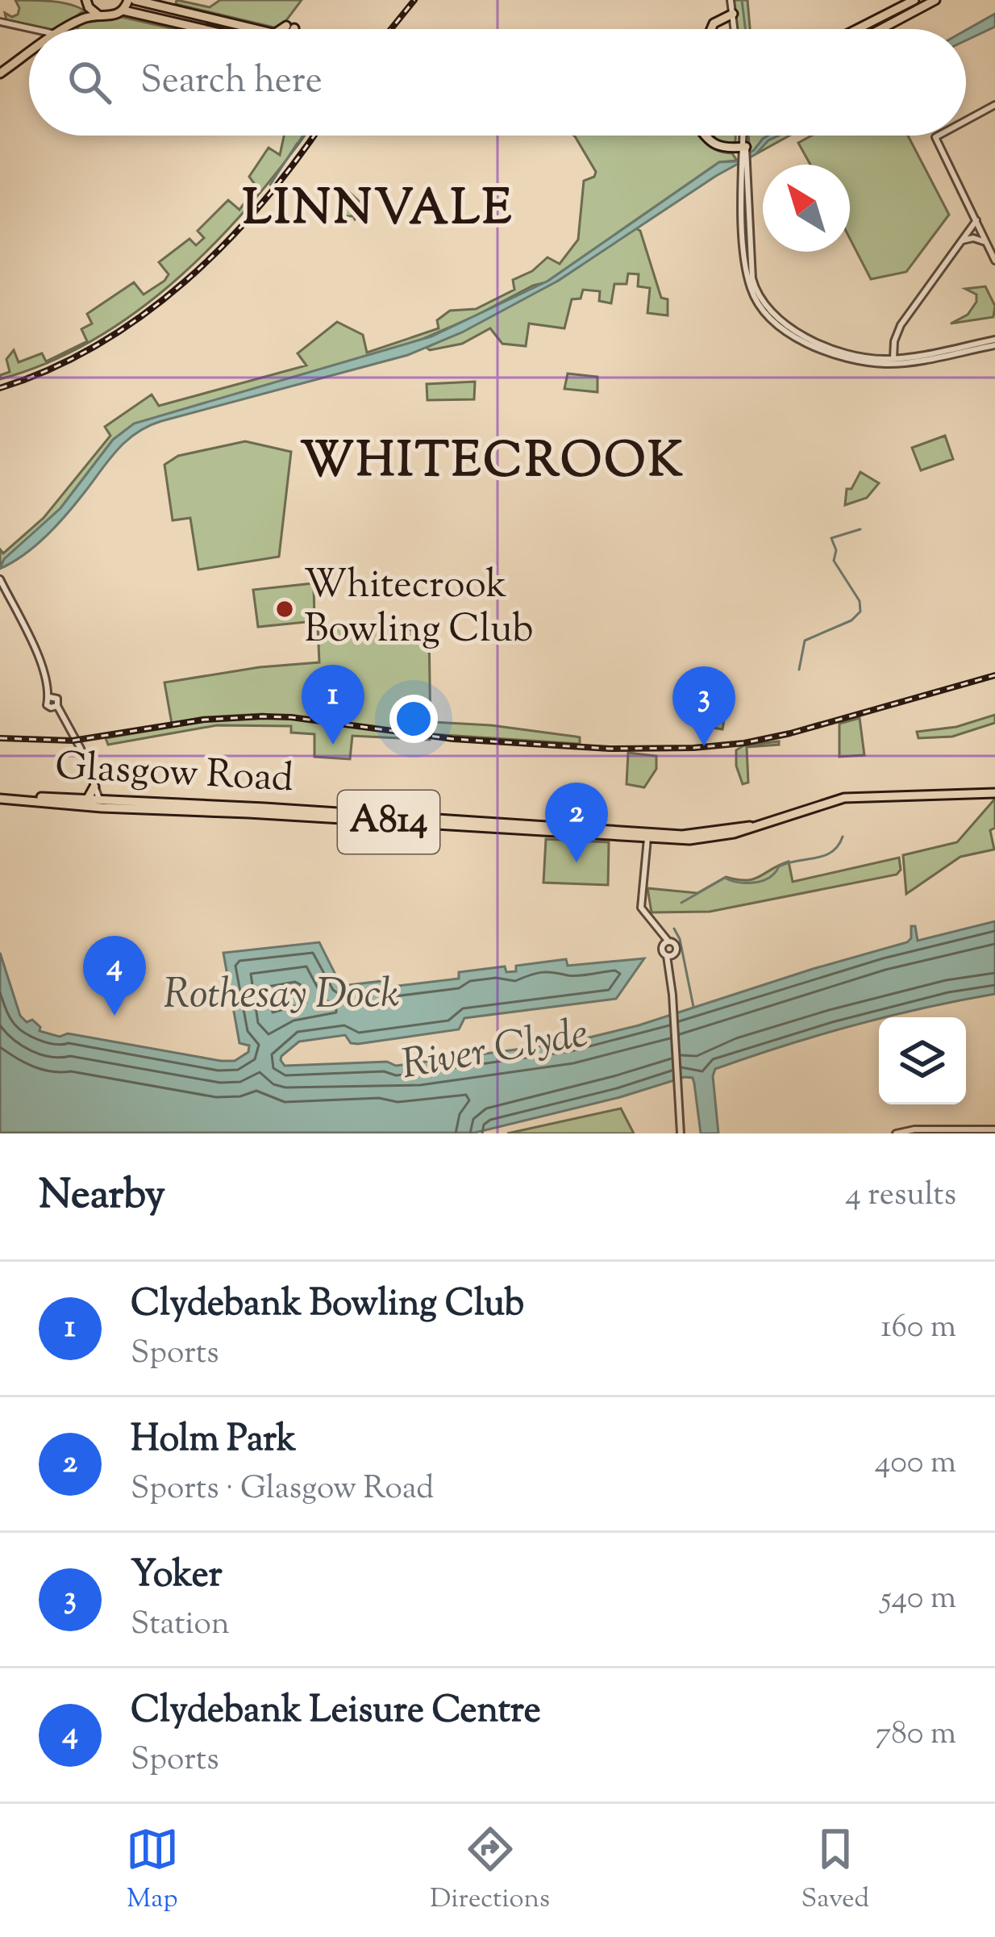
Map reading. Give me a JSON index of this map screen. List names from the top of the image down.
{
  "streets": {
    "main road": ["Glasgow Road", "A814"]
  },
  "districts": ["LINNVALE", "WHITECROOK"],
  "water": ["Rothesay Dock", "River Clyde"],
  "places": ["Whitecrook Bowling Club"],
  "north": "top left",
  "page": {
    "search": "Search here",
    "pins": [
      "1",
      "3",
      "2",
      "4"
    ],
    "heading": ["Nearby", "4 results"],
    "list": [
      {
        "mark": "1",
        "name": "Clydebank Bowling Club",
        "note": "Sports",
        "value": "160 m"
      },
      {
        "mark": "2",
        "name": "Holm Park",
        "note": "Sports · Glasgow Road",
        "value": "400 m"
      },
      {
        "mark": "3",
        "name": "Yoker",
        "note": "Station",
        "value": "540 m"
      },
      {
        "mark": "4",
        "name": "Clydebank Leisure Centre",
        "note": "Sports",
        "value": "780 m"
      }
    ],
    "nav": ["Map", "Directions", "Saved"]
  }
}
